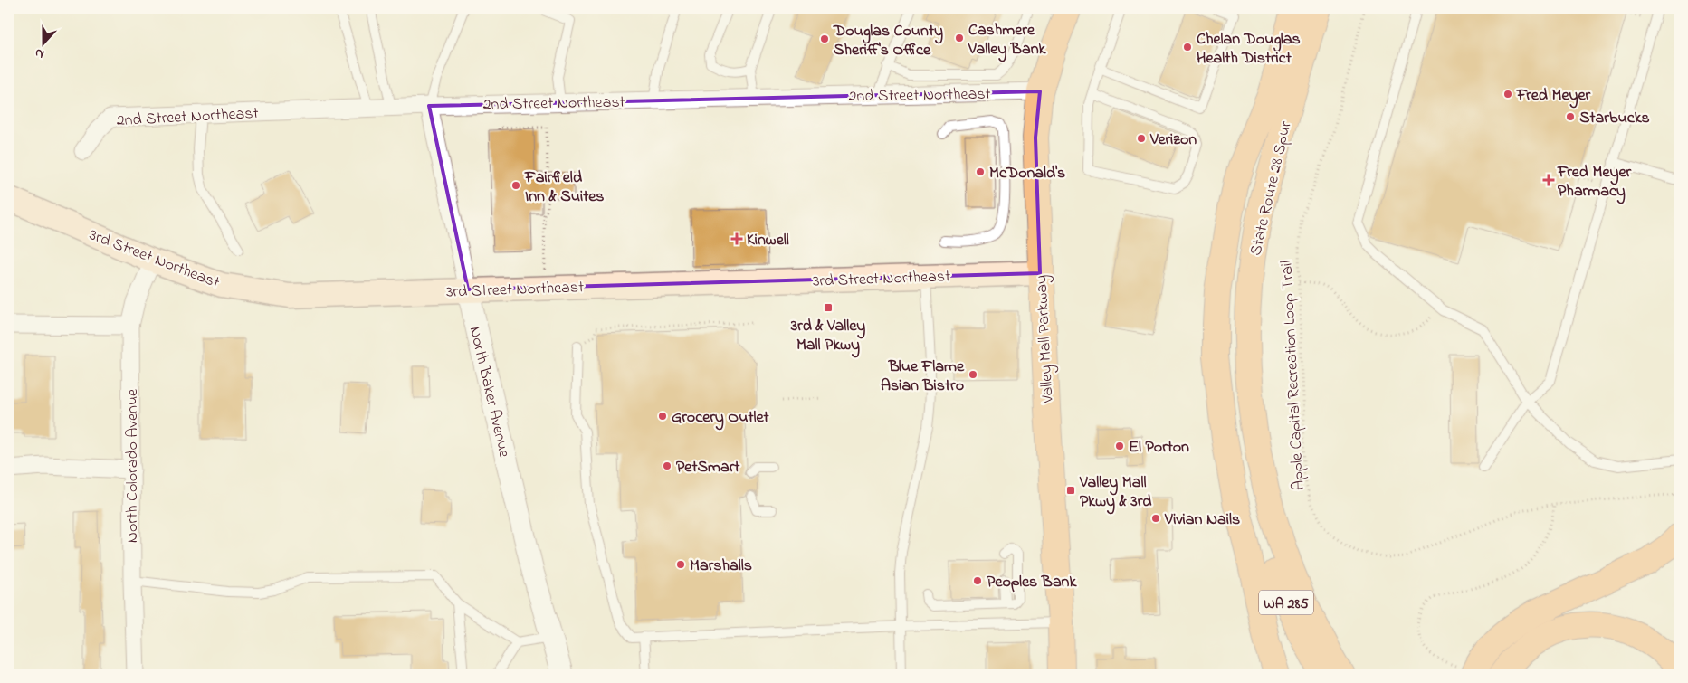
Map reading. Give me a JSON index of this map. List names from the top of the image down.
{
  "streets": {
    "main road": [
      "State Route 28 Spur",
      "3rd Street Northeast",
      "Valley Mall Parkway",
      "WA 285"
    ],
    "street": ["2nd Street Northeast", "North Baker Avenue", "North Colorado Avenue"],
    "path": ["Apple Capital Recreation Loop Trail"]
  },
  "crossings": [
    ["2nd Street Northeast", "Valley Mall Parkway"],
    ["2nd Street Northeast", "North Baker Avenue"],
    ["State Route 28 Spur", "WA 285"],
    ["3rd Street Northeast", "Valley Mall Parkway"],
    ["3rd Street Northeast", "North Baker Avenue"],
    ["3rd Street Northeast", "North Colorado Avenue"]
  ],
  "places": {
    "other": [
      "Cashmere Valley Bank",
      "Douglas County Sheriff's Office",
      "Chelan Douglas Health District",
      "Fred Meyer",
      "Starbucks",
      "Verizon",
      "McDonald's",
      "Fairfield Inn & Suites",
      "Blue Flame Asian Bistro",
      "Grocery Outlet",
      "El Porton",
      "PetSmart",
      "Vivian Nails",
      "Marshalls",
      "Peoples Bank"
    ],
    "health": ["Fred Meyer Pharmacy", "Kinwell"],
    "transit": ["3rd & Valley Mall Pkwy", "Valley Mall Pkwy & 3rd"]
  },
  "north": "bottom"
}
